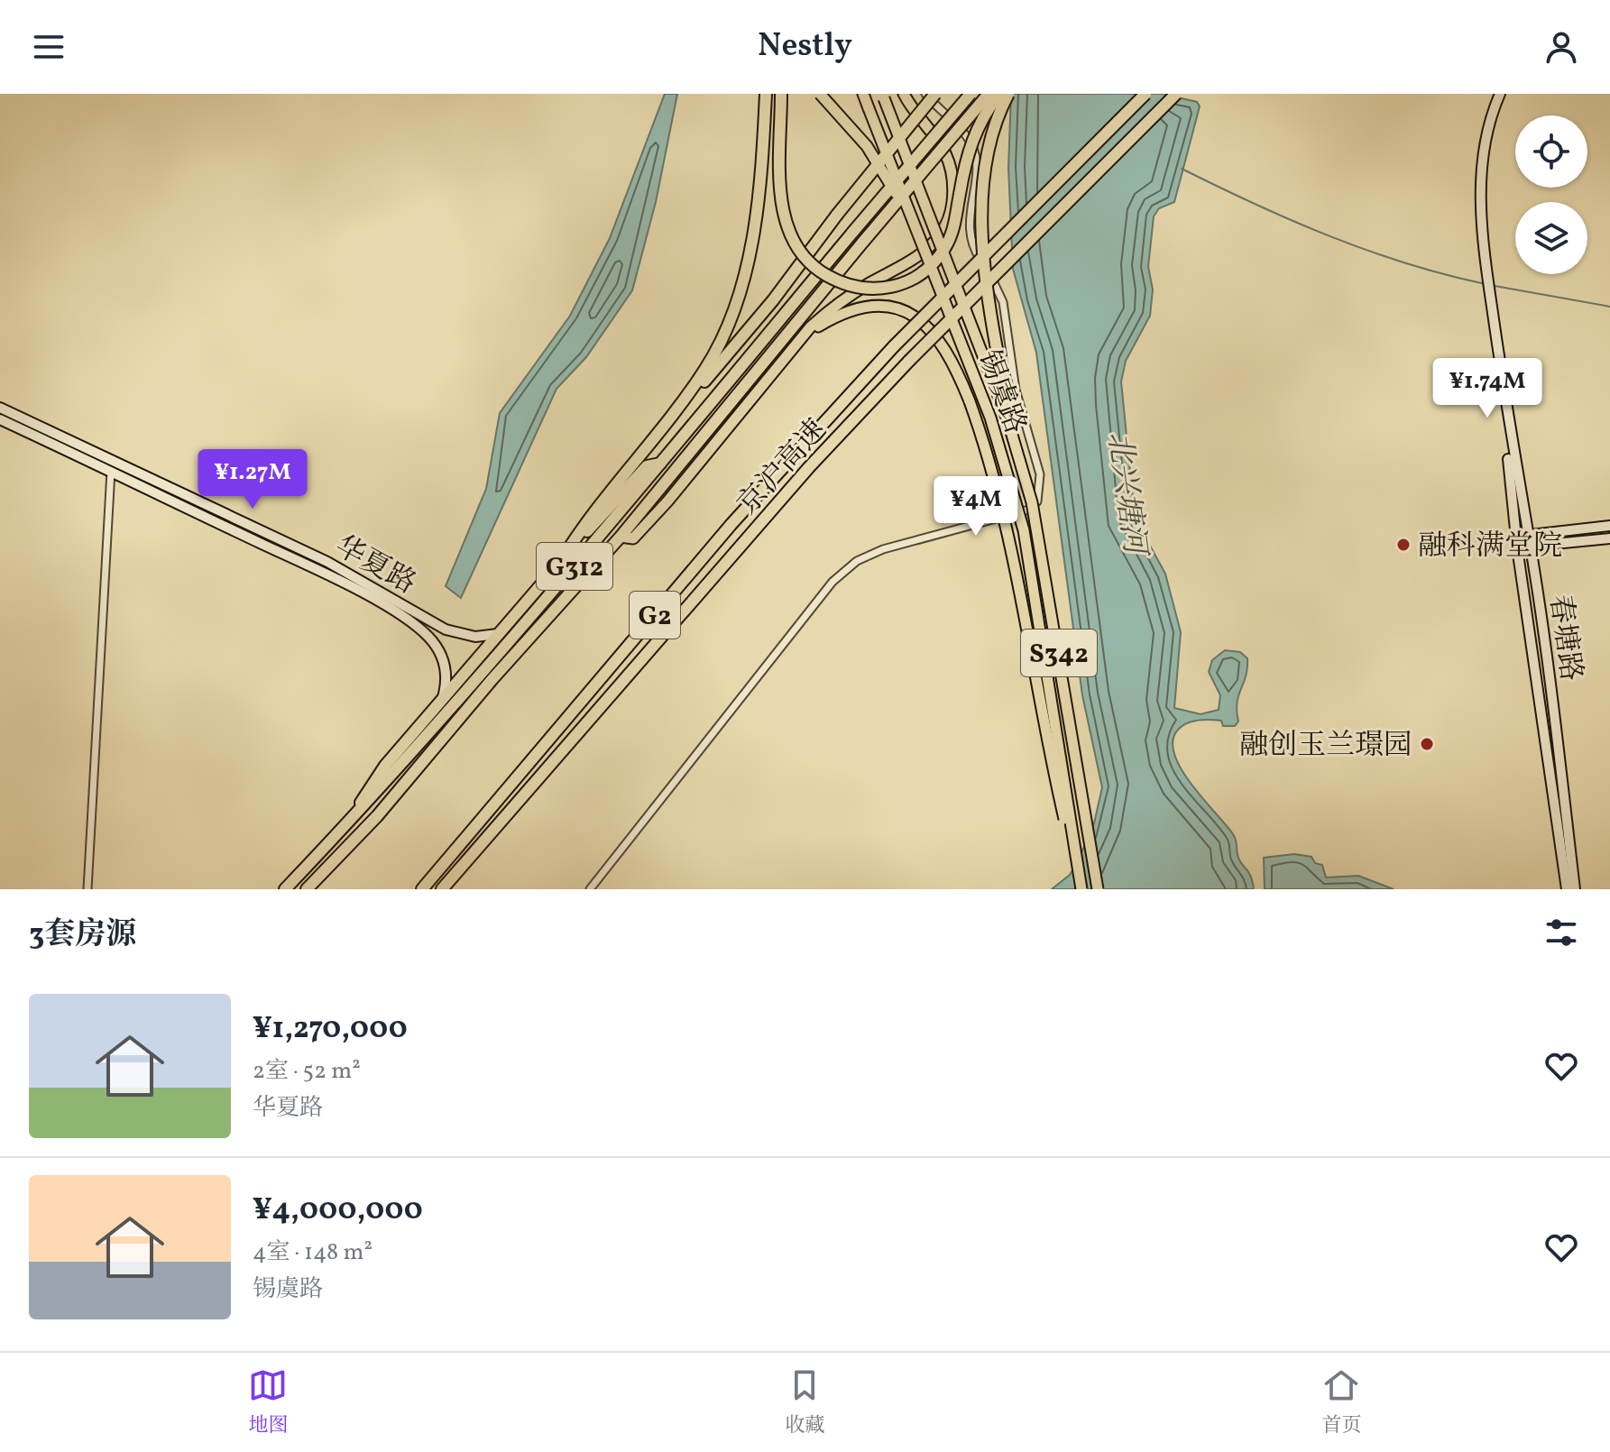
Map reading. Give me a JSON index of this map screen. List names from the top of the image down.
{
  "streets": {
    "highway": ["京沪高速", "G312", "G2"],
    "main road": ["锡虞路", "S342"],
    "street": ["华夏路", "春塘路"]
  },
  "water": ["北兴塘河"],
  "places": ["融科满堂院", "融创玉兰璟园"],
  "page": {
    "header": "Nestly",
    "price": ["¥1.74M", "¥1.27M", "¥4M"],
    "heading": "3套房源",
    "list": [
      {
        "name": "¥1,270,000",
        "note": "2室 · 52 m² · 华夏路"
      },
      {
        "name": "¥4,000,000",
        "note": "4室 · 148 m² · 锡虞路"
      }
    ],
    "tabs": ["地图", "收藏", "首页"]
  }
}
